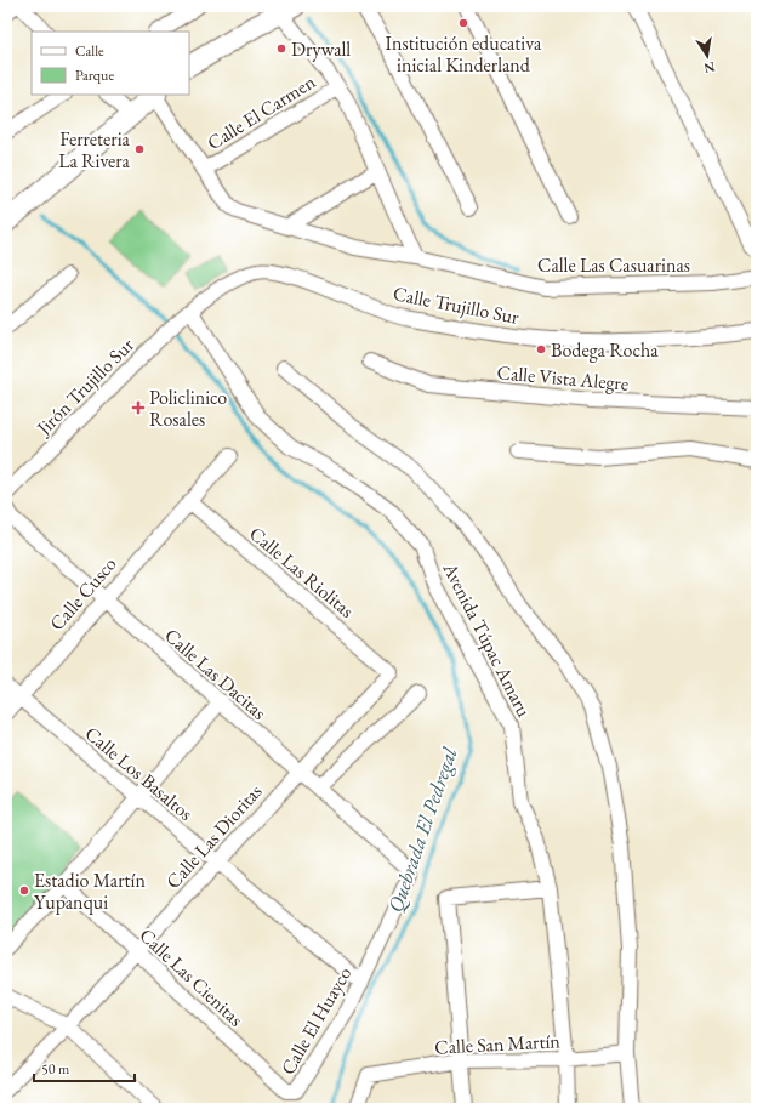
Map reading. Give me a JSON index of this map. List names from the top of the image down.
{
  "streets": {
    "street": [
      "Calle El Carmen",
      "Calle Las Casuarinas",
      "Calle Trujillo Sur",
      "Calle Vista Alegre",
      "Jirón Trujillo Sur",
      "Calle Las Riolitas",
      "Calle Cusco",
      "Avenida Túpac Amaru",
      "Calle Las Dacitas",
      "Calle Los Basaltos",
      "Calle Las Dioritas",
      "Calle Las Cienitas",
      "Calle El Huayco",
      "Calle San Martín"
    ]
  },
  "crossings": [
    ["Calle El Carmen", "Calle Las Casuarinas"],
    ["Calle Trujillo Sur", "Jirón Trujillo Sur"],
    ["Calle Trujillo Sur", "Avenida Túpac Amaru"],
    ["Calle Las Riolitas", "Calle Cusco"],
    ["Calle Las Riolitas", "Calle Las Dioritas"],
    ["Calle Cusco", "Calle Las Dacitas"],
    ["Calle Cusco", "Calle Los Basaltos"],
    ["Avenida Túpac Amaru", "Calle San Martín"],
    ["Calle Las Dacitas", "Calle Las Dioritas"],
    ["Calle Las Dacitas", "Calle El Huayco"],
    ["Calle Los Basaltos", "Calle Las Dioritas"],
    ["Calle Los Basaltos", "Calle El Huayco"],
    ["Calle Las Dioritas", "Calle Las Cienitas"],
    ["Calle Las Cienitas", "Calle El Huayco"]
  ],
  "water": ["Quebrada El Pedregal"],
  "places": {
    "other": [
      "Institución educativa inicial Kinderland",
      "Drywall",
      "Ferreteria La Rivera",
      "Bodega Rocha",
      "Estadio Martín Yupanqui"
    ],
    "health": ["Policlinico Rosales"]
  },
  "legend": ["Calle", "Parque"],
  "scale_bar": "50 m",
  "north": "bottom"
}
